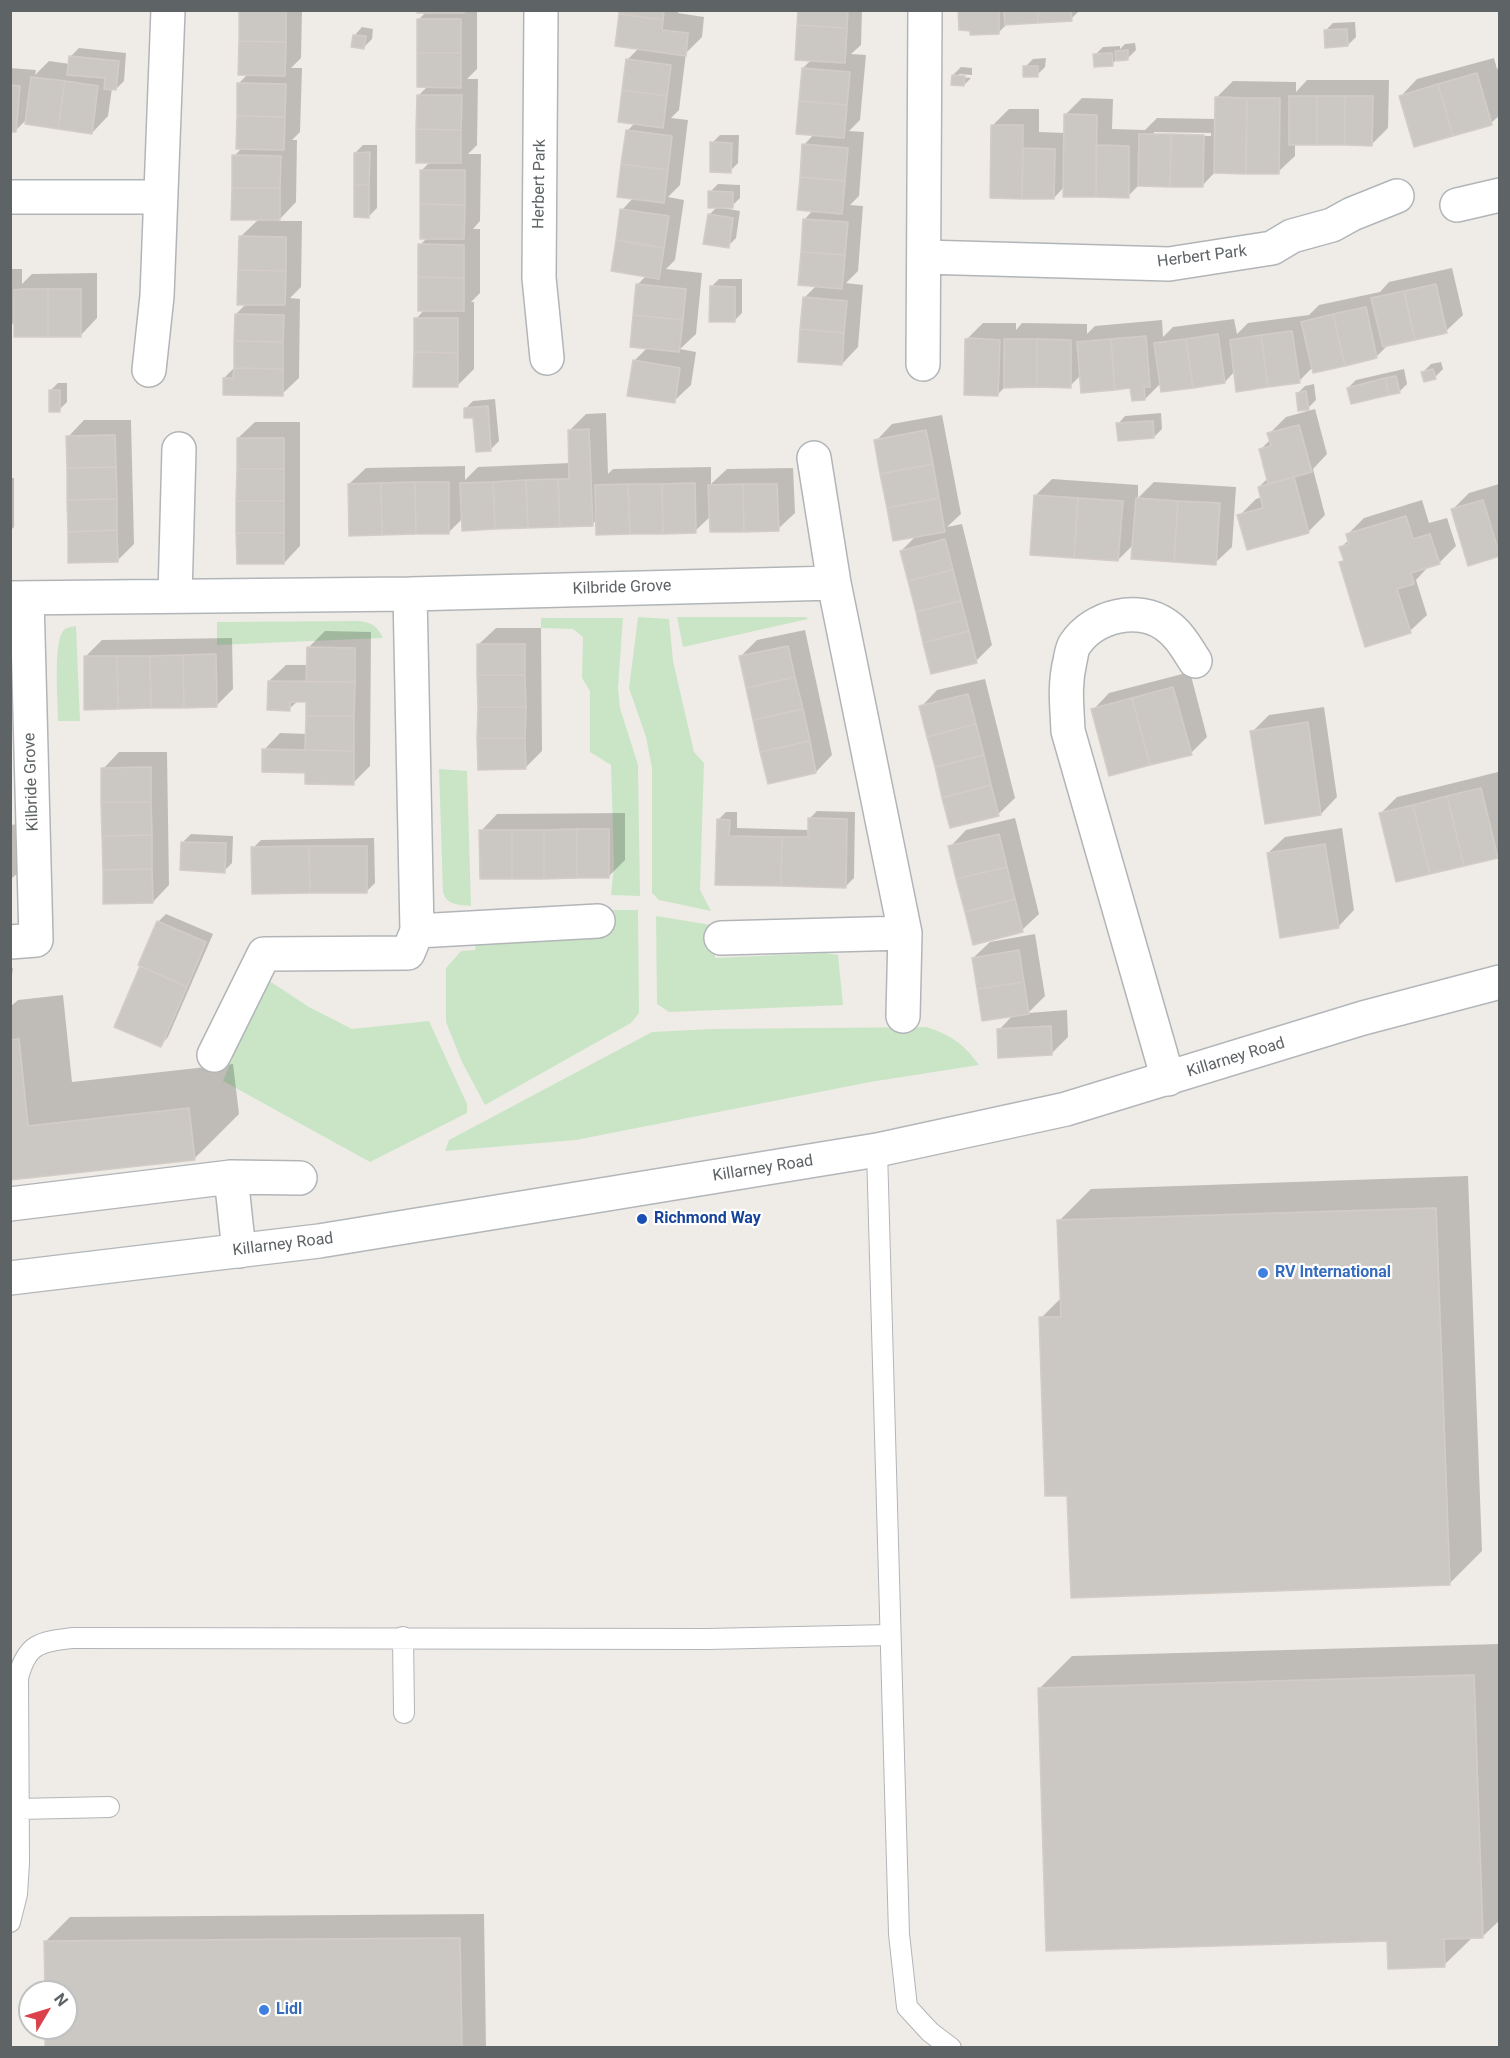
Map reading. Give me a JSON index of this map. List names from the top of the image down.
{
  "streets": {
    "street": ["Herbert Park", "Kilbride Grove", "Killarney Road"]
  },
  "places": ["Richmond Way", "RV International", "Lidl"],
  "north": "top right"
}
